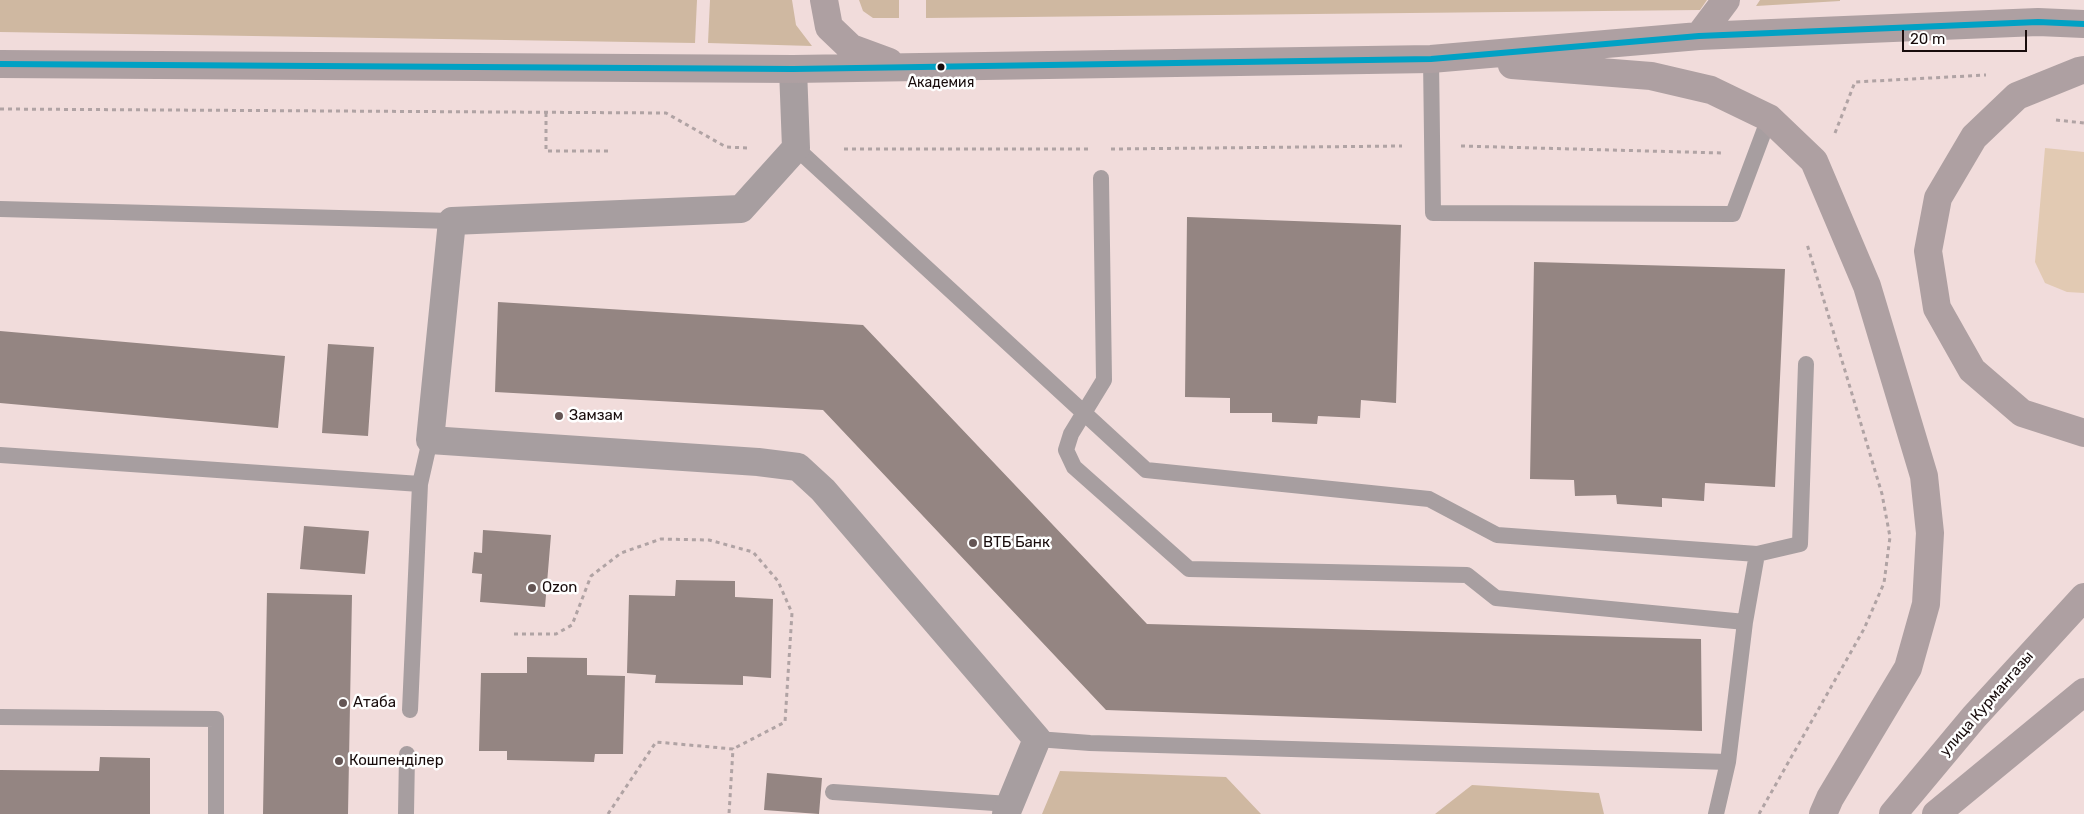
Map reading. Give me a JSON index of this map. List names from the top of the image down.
{
  "streets": {
    "main road": ["улица Курмангазы"]
  },
  "places": [
    "Академия",
    "Замзам",
    "ВТБ Банк",
    "Ozon",
    "Атаба",
    "Кошпенділер"
  ],
  "scale_bar": "20 m"
}
